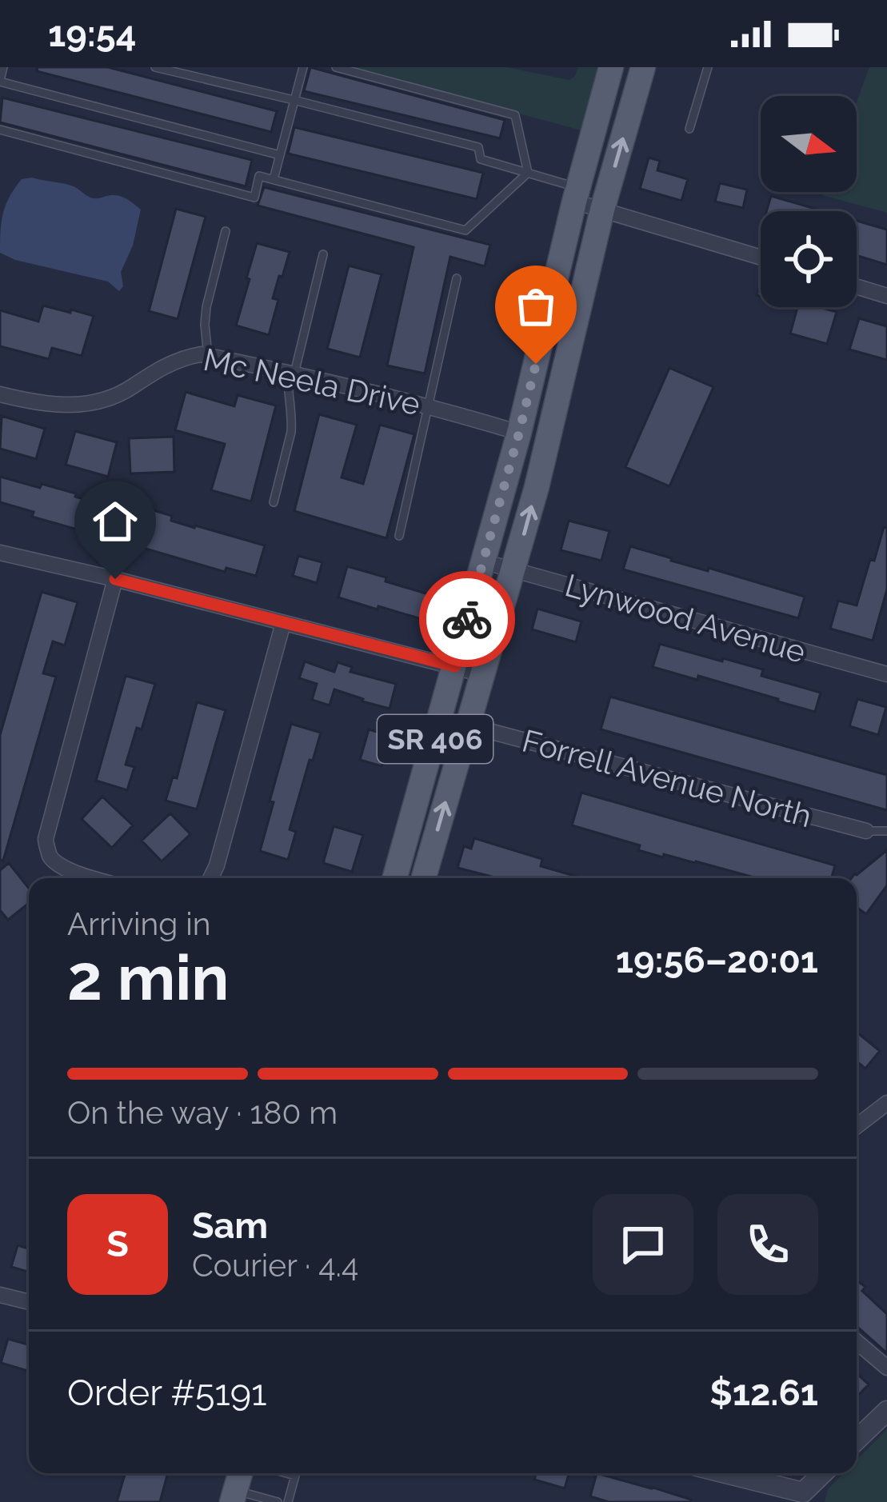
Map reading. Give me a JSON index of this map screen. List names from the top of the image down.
{
  "streets": {
    "main road": ["SR 406"],
    "street": ["Mc Neela Drive", "Lynwood Avenue", "Forrell Avenue North"]
  },
  "crossings": [
    ["Mc Neela Drive", "SR 406"],
    ["Lynwood Avenue", "SR 406"],
    ["SR 406", "Forrell Avenue North"]
  ],
  "north": "right",
  "page": {
    "status": "19:54",
    "heading": ["2 min", "Arriving in", "19:56–20:01"],
    "panel": [
      "Sam",
      "Courier · 4.4",
      "Order #5191",
      "$12.61"
    ],
    "bar": "On the way · 180 m",
    "round": "S"
  }
}
